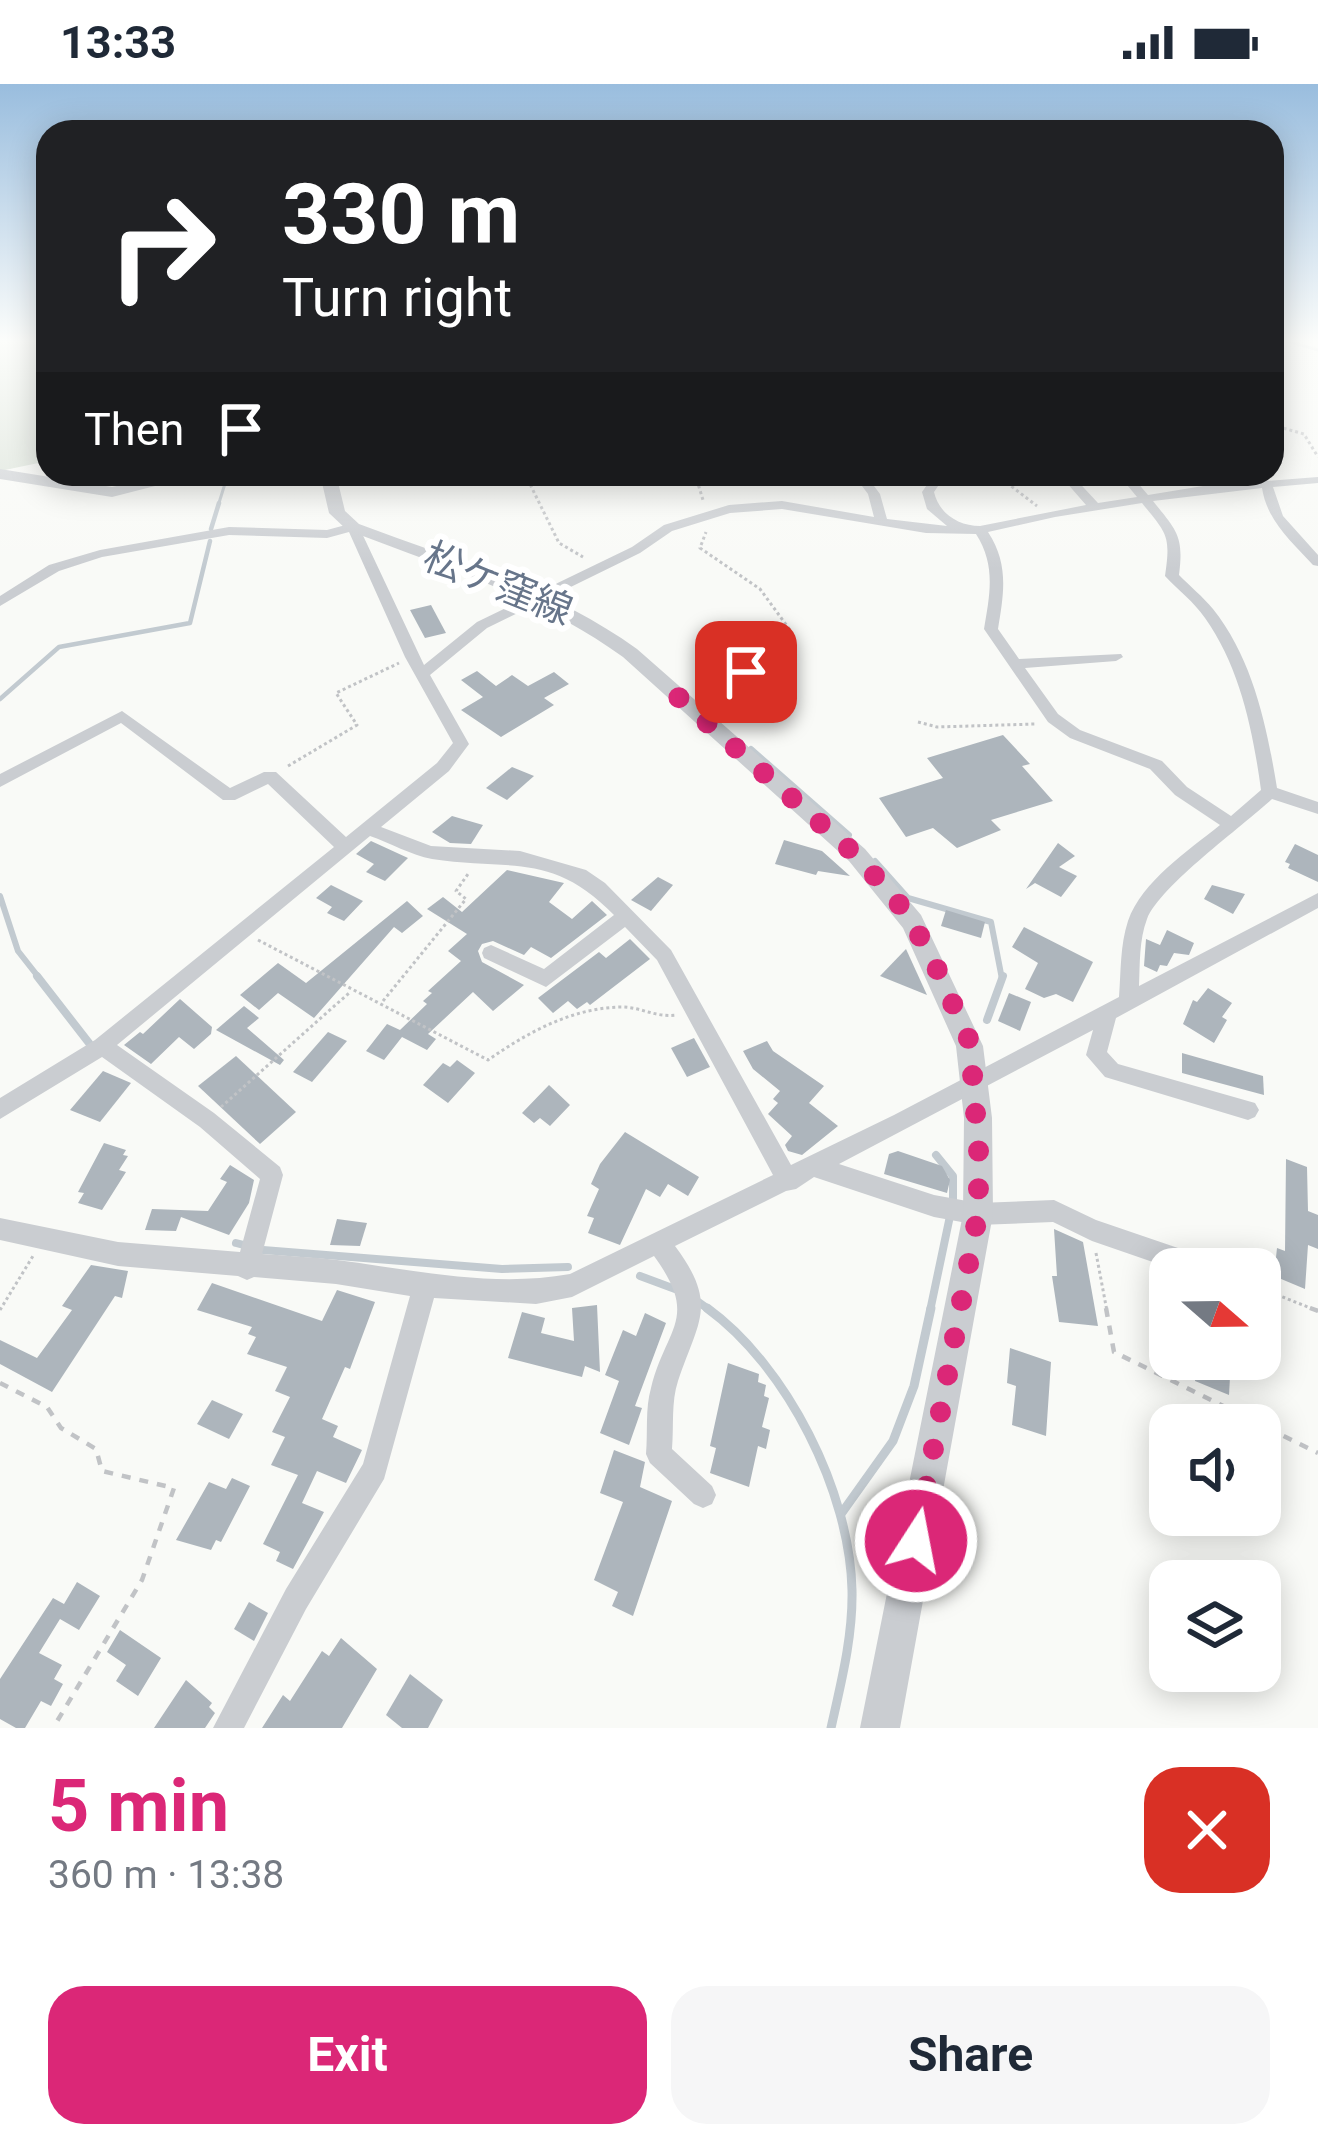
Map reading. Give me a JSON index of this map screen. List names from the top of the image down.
{
  "streets": {
    "street": ["松ケ窪線"]
  },
  "north": "right",
  "page": {
    "status": "13:33",
    "turn": ["330 m", "Turn right"],
    "then": "Then",
    "heading": ["5 min", "360 m · 13:38"],
    "buttons": ["Exit", "Share"]
  }
}
